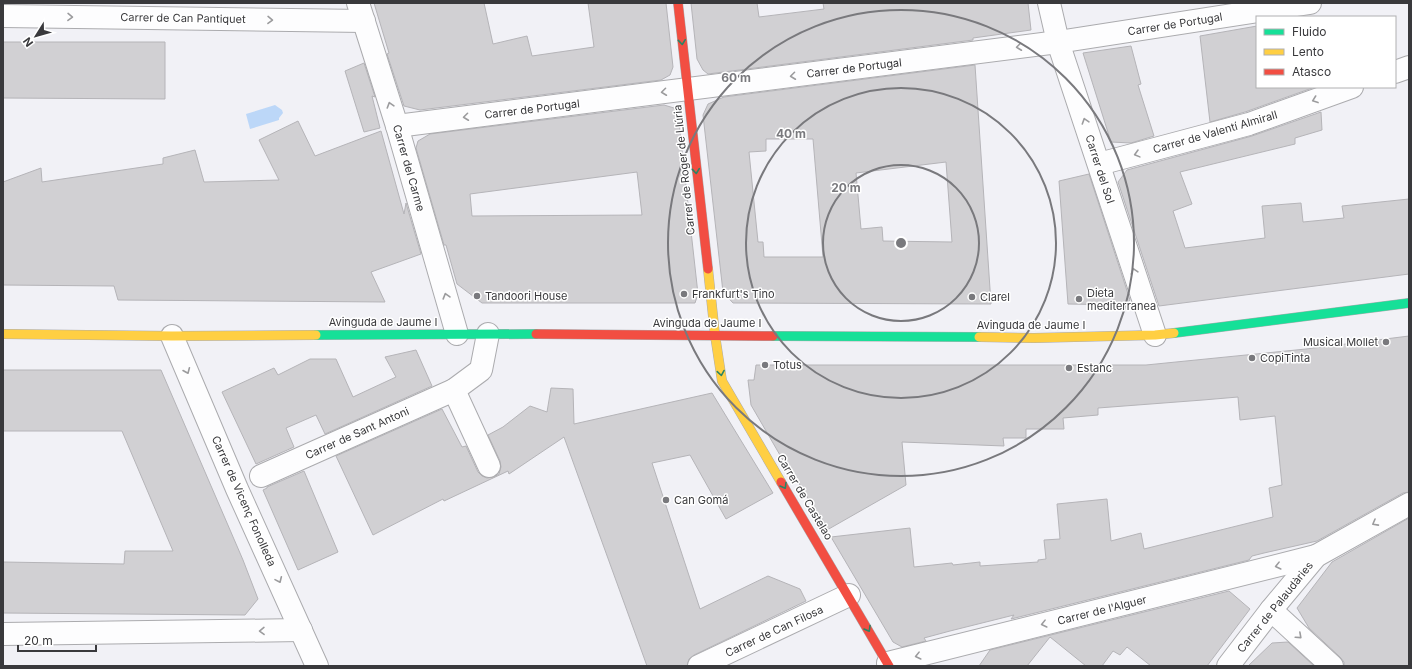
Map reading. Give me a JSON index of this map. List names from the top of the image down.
{
  "streets": {
    "street": [
      "Carrer de Can Pantiquet",
      "Carrer de Portugal",
      "Carrer de Valentí Almirall",
      "Carrer del Carme",
      "Carrer del Sol",
      "Carrer de Roger de Llúria",
      "Avinguda de Jaume I",
      "Carrer de Sant Antoni",
      "Carrer de Castelao",
      "Carrer de Vicenç Fonolleda",
      "Carrer de Palaudàries",
      "Carrer de l'Alguer",
      "Carrer de Can Filosa"
    ]
  },
  "crossings": [
    ["Carrer de Can Pantiquet", "Carrer del Carme"],
    ["Carrer de Portugal", "Carrer del Carme"],
    ["Carrer de Portugal", "Carrer del Sol"],
    ["Carrer de Portugal", "Carrer de Roger de Llúria"],
    ["Carrer de Valentí Almirall", "Carrer del Sol"],
    ["Carrer del Carme", "Avinguda de Jaume I"],
    ["Carrer del Sol", "Avinguda de Jaume I"],
    ["Carrer de Roger de Llúria", "Avinguda de Jaume I"],
    ["Carrer de Roger de Llúria", "Carrer de Castelao"],
    ["Avinguda de Jaume I", "Carrer de Sant Antoni"],
    ["Avinguda de Jaume I", "Carrer de Castelao"],
    ["Avinguda de Jaume I", "Carrer de Vicenç Fonolleda"],
    ["Carrer de Castelao", "Carrer de l'Alguer"],
    ["Carrer de Castelao", "Carrer de Can Filosa"],
    ["Carrer de Palaudàries", "Carrer de l'Alguer"]
  ],
  "one_way": [
    "Carrer de Can Pantiquet",
    "Carrer de Portugal",
    "Carrer de Valentí Almirall",
    "Carrer del Carme",
    "Carrer del Sol",
    "Carrer de Roger de Llúria",
    "Carrer de Castelao",
    "Carrer de Vicenç Fonolleda",
    "Carrer de Palaudàries",
    "Carrer de l'Alguer"
  ],
  "places": [
    "Frankfurt's Tino",
    "Tandoori House",
    "Clarel",
    "Dieta mediterranea",
    "Musical Mollet",
    "CopiTinta",
    "Totus",
    "Estanc",
    "Can Gomá"
  ],
  "legend": ["Fluido", "Lento", "Atasco"],
  "scale_bar": "20 m",
  "north": "bottom left",
  "rings": ["60 m", "40 m", "20 m"]
}
